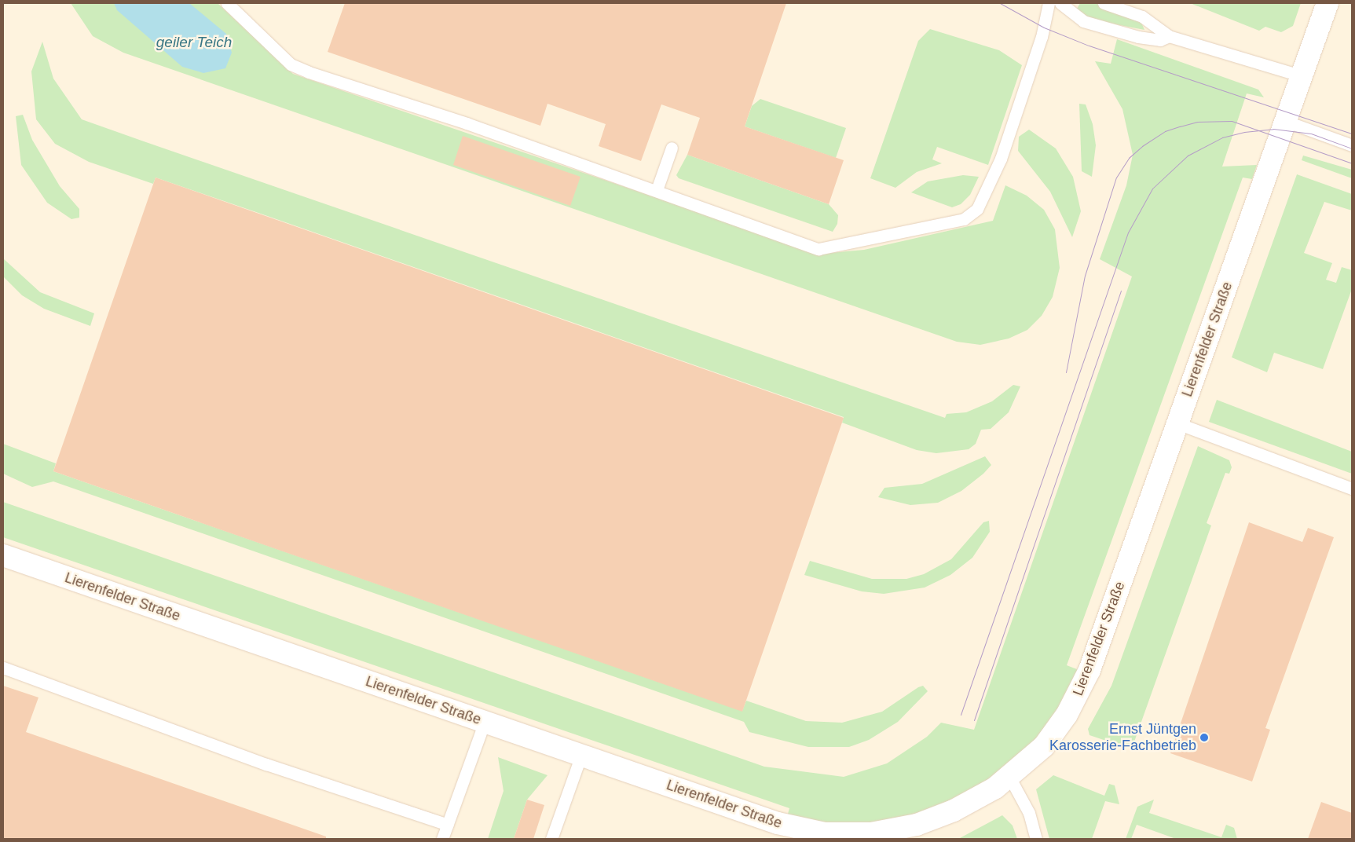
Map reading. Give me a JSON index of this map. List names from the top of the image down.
{
  "streets": {
    "street": ["Lierenfelder Straße"]
  },
  "water": ["geiler Teich"],
  "places": ["Ernst Jüntgen Karosserie-Fachbetrieb"]
}
